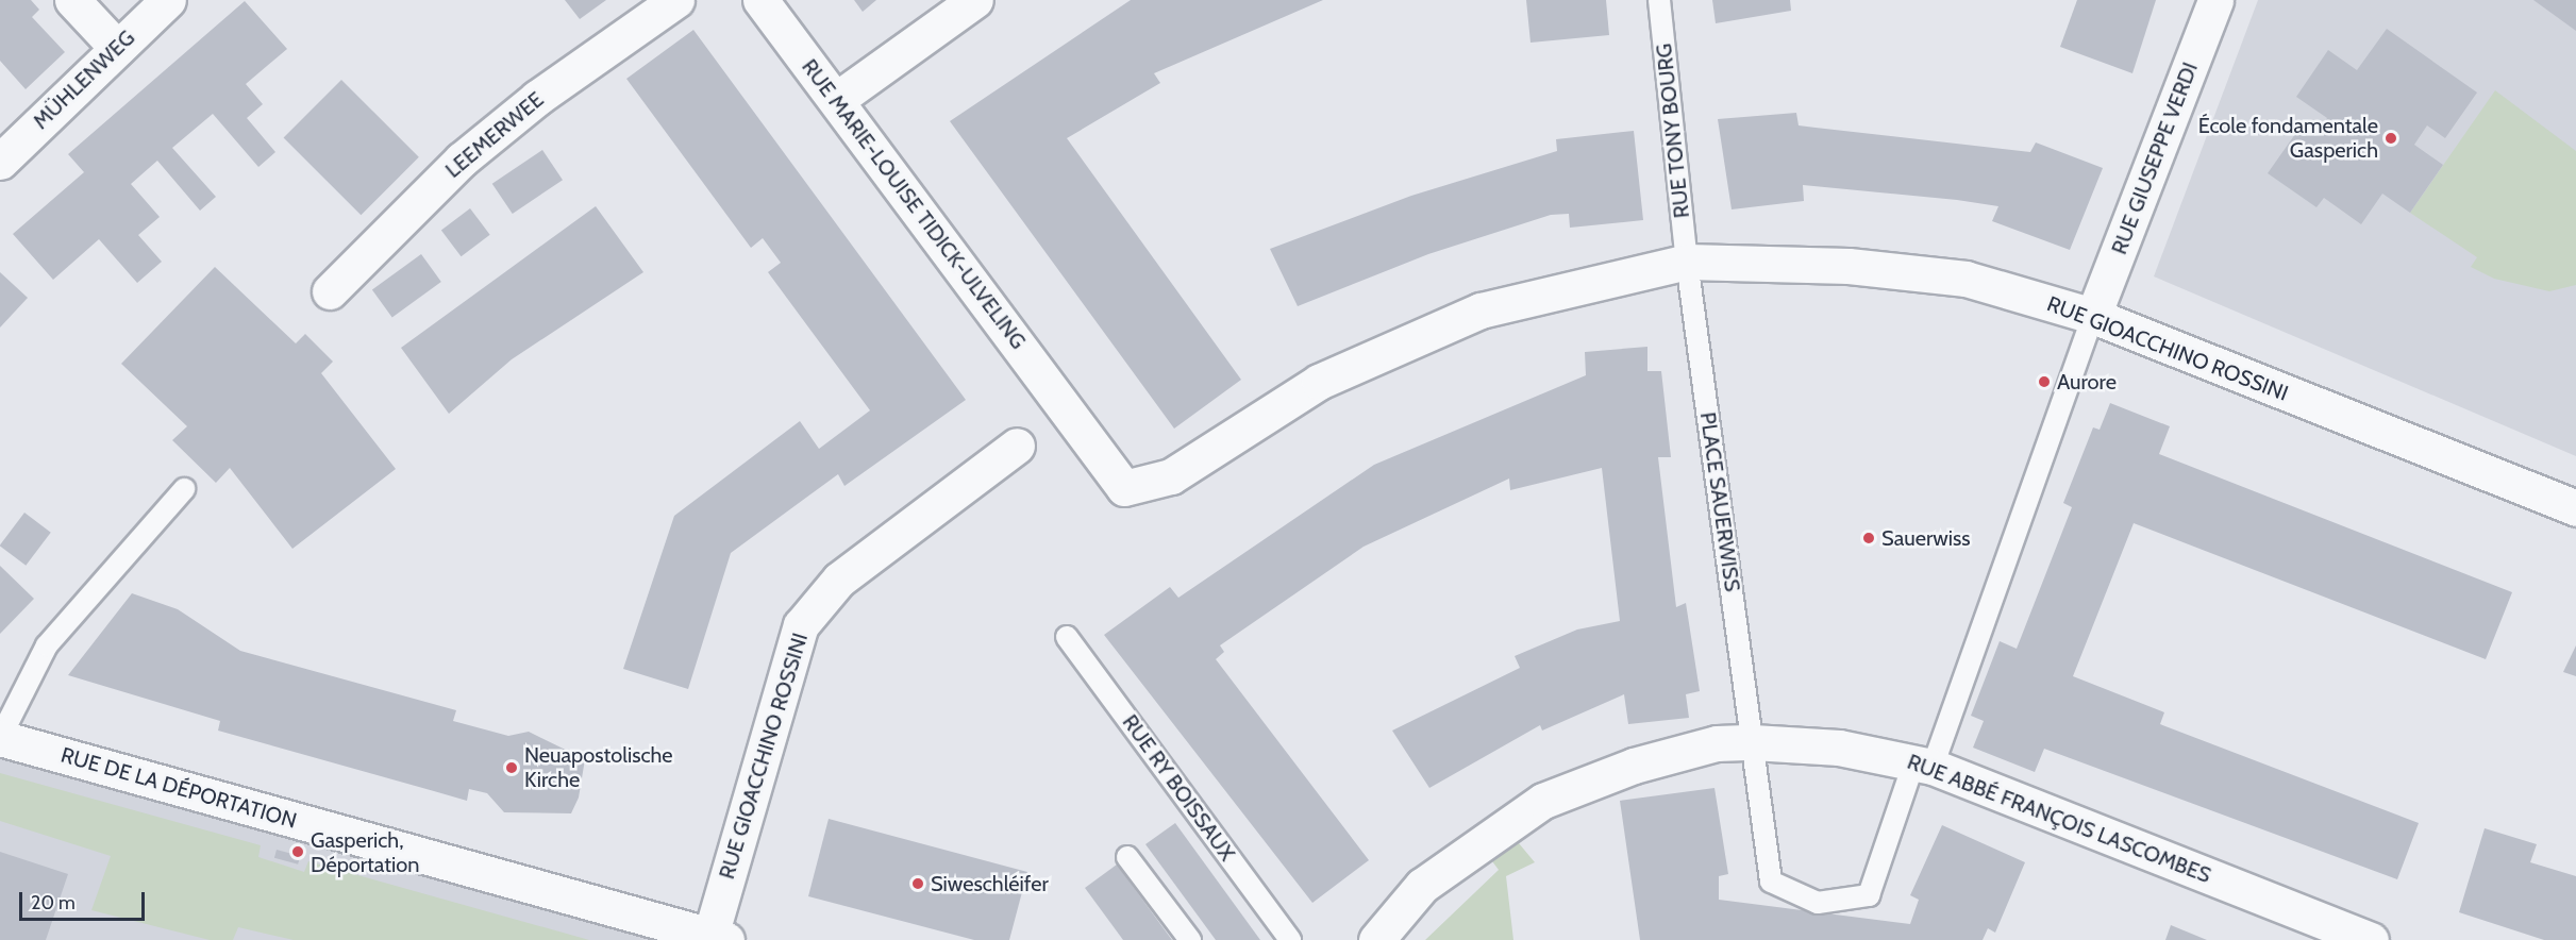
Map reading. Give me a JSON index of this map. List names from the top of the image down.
{
  "streets": {
    "street": [
      "MÜHLENWEG",
      "LEEMERWEE",
      "RUE GIUSEPPE VERDI",
      "RUE MARIE-LOUISE TIDICK-ULVELING",
      "RUE GIOACCHINO ROSSINI",
      "RUE DE LA DÉPORTATION",
      "RUE ABBÉ FRANÇOIS LASCOMBES"
    ],
    "lane": ["RUE TONY BOURG", "PLACE SAUERWISS", "RUE RY BOISSAUX"]
  },
  "crossings": [
    ["RUE TONY BOURG", "RUE GIOACCHINO ROSSINI"],
    ["RUE TONY BOURG", "PLACE SAUERWISS"],
    ["RUE GIUSEPPE VERDI", "RUE GIOACCHINO ROSSINI"],
    ["RUE MARIE-LOUISE TIDICK-ULVELING", "RUE GIOACCHINO ROSSINI"],
    ["RUE GIOACCHINO ROSSINI", "PLACE SAUERWISS"],
    ["RUE GIOACCHINO ROSSINI", "RUE DE LA DÉPORTATION"],
    ["PLACE SAUERWISS", "RUE ABBÉ FRANÇOIS LASCOMBES"]
  ],
  "places": [
    "École fondamentale Gasperich",
    "Aurore",
    "Sauerwiss",
    "Neuapostolische Kirche",
    "Gasperich, Déportation",
    "Siweschléifer"
  ],
  "scale_bar": "20 m"
}
